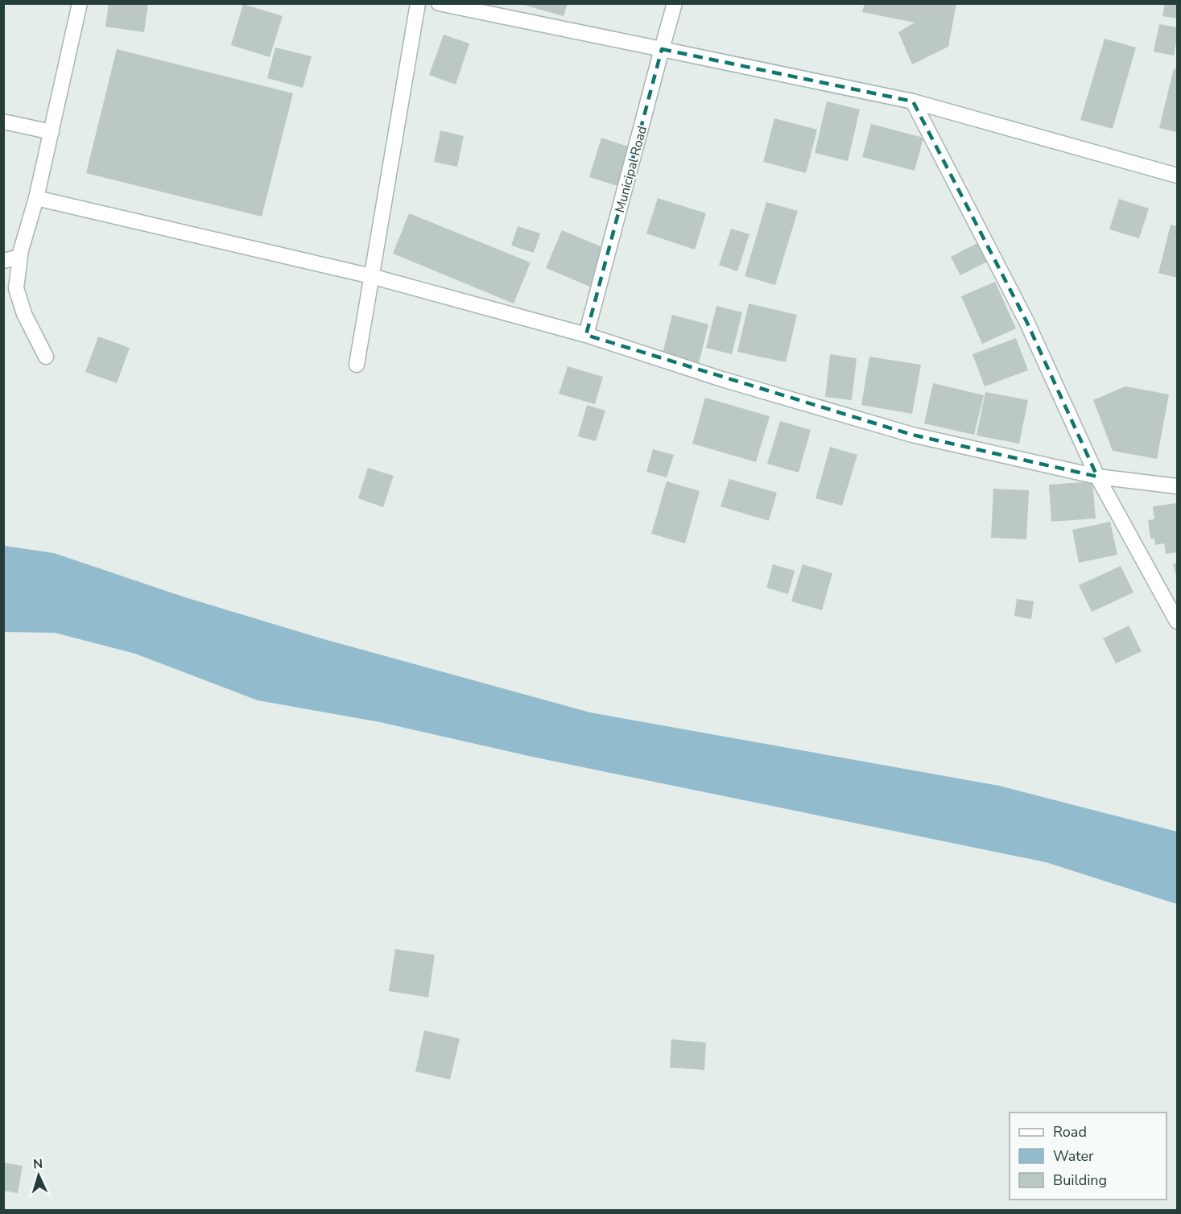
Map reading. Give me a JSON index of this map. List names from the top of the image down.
{
  "streets": {
    "street": ["Municipal Road"]
  },
  "legend": ["Road", "Water", "Building"],
  "north": "top"
}
